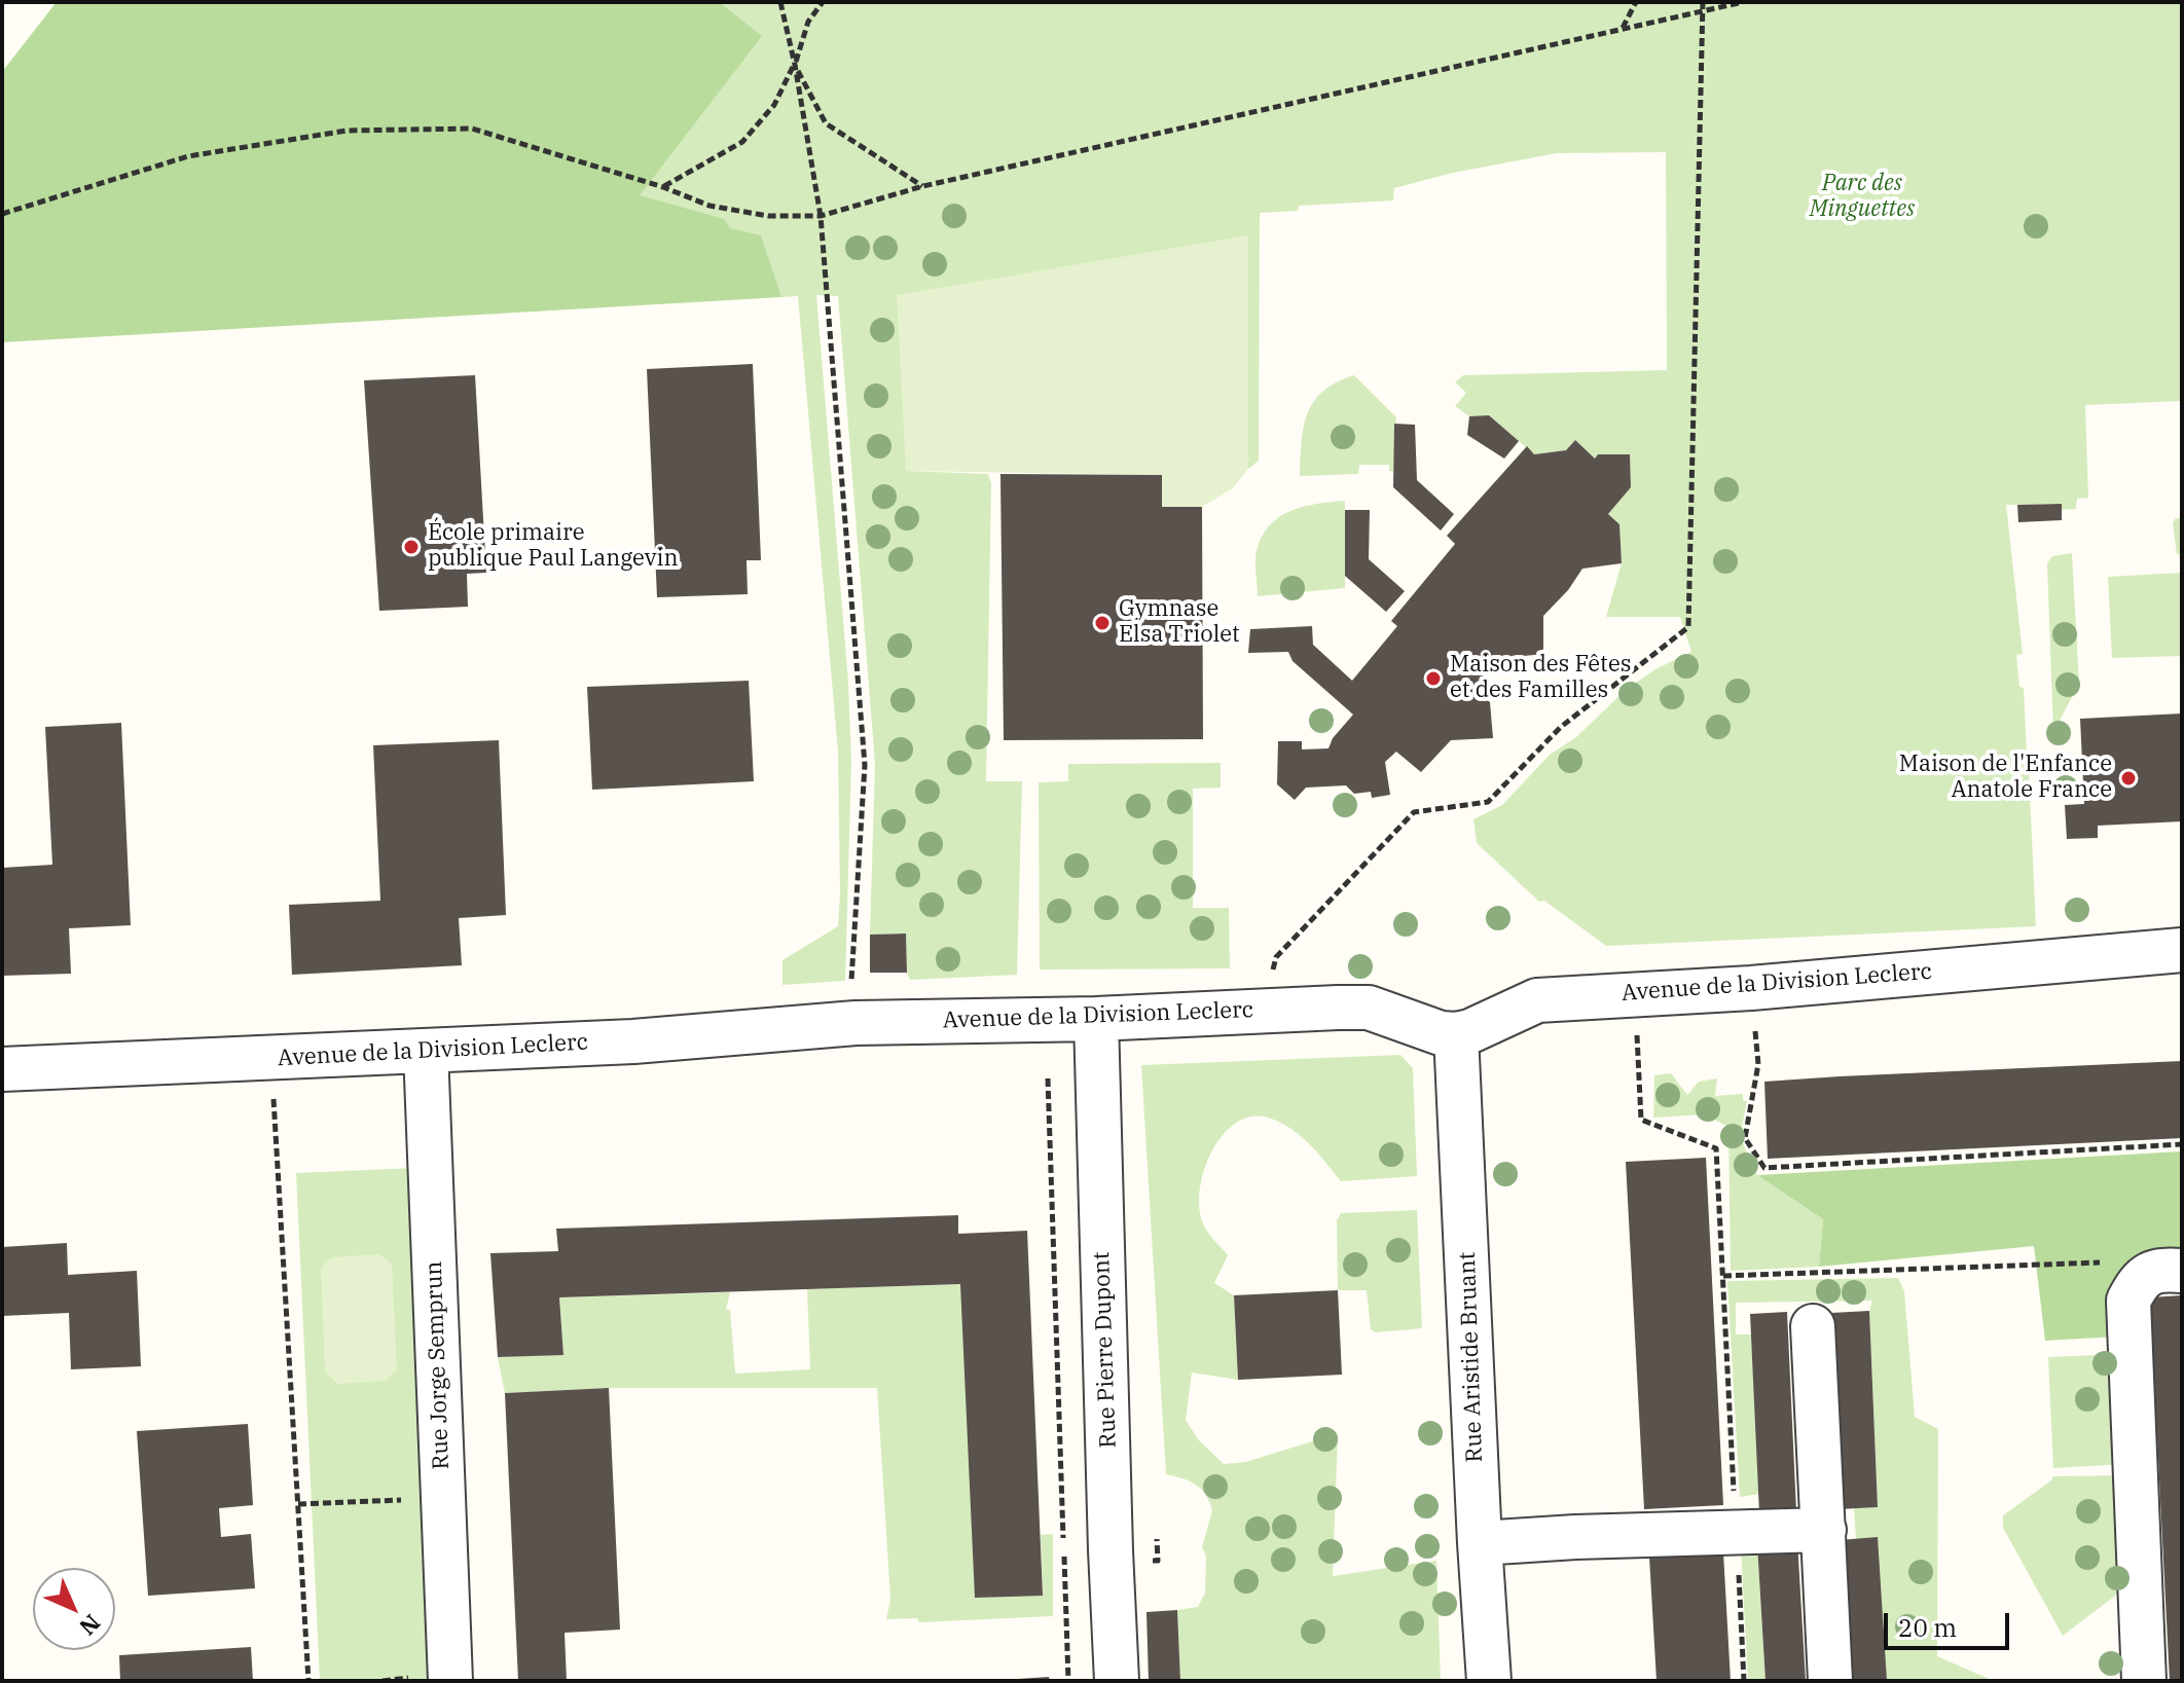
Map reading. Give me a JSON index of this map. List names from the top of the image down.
{
  "streets": {
    "street": [
      "Avenue de la Division Leclerc",
      "Rue Pierre Dupont",
      "Rue Aristide Bruant",
      "Rue Jorge Semprun"
    ]
  },
  "crossings": [
    ["Avenue de la Division Leclerc", "Rue Pierre Dupont"],
    ["Avenue de la Division Leclerc", "Rue Aristide Bruant"],
    ["Avenue de la Division Leclerc", "Rue Jorge Semprun"]
  ],
  "parks": ["Parc des Minguettes"],
  "places": [
    "École primaire publique Paul Langevin",
    "Gymnase Elsa Triolet",
    "Maison des Fêtes et des Familles",
    "Maison de l'Enfance Anatole France"
  ],
  "scale_bar": "20 m",
  "north": "bottom right"
}
